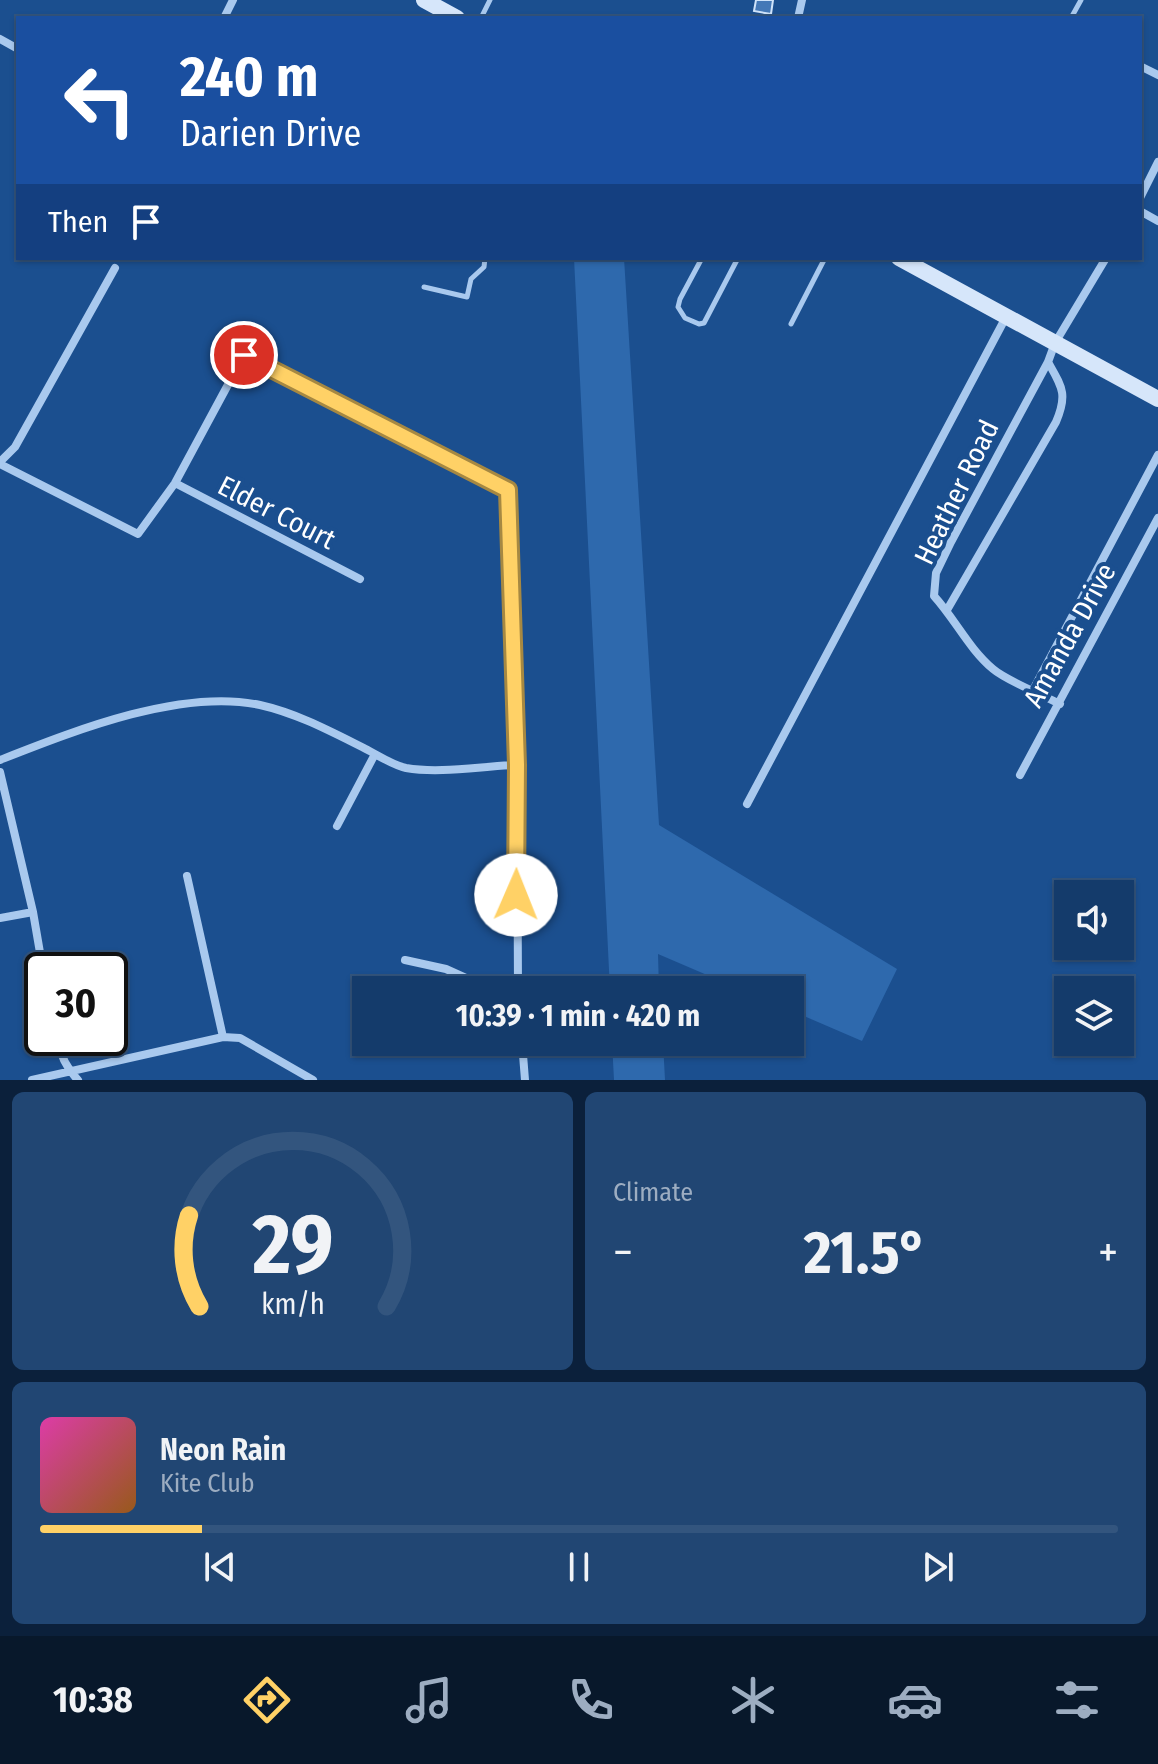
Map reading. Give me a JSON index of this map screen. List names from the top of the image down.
{
  "streets": {
    "street": ["Heather Road", "Elder Court", "Amanda Drive"]
  },
  "crossings": [
    ["Heather Road", "Amanda Drive"]
  ],
  "page": {
    "turn": ["240 m", "Darien Drive"],
    "then": "Then",
    "limit": "30",
    "trip": "10:39 · 1 min · 420 m",
    "tile": "Climate",
    "heat": ["−", "21.5°", "+"],
    "song": ["Neon Rain", "Kite Club"],
    "tabs": "10:38",
    "gauge": ["29", "km/h"]
  }
}
